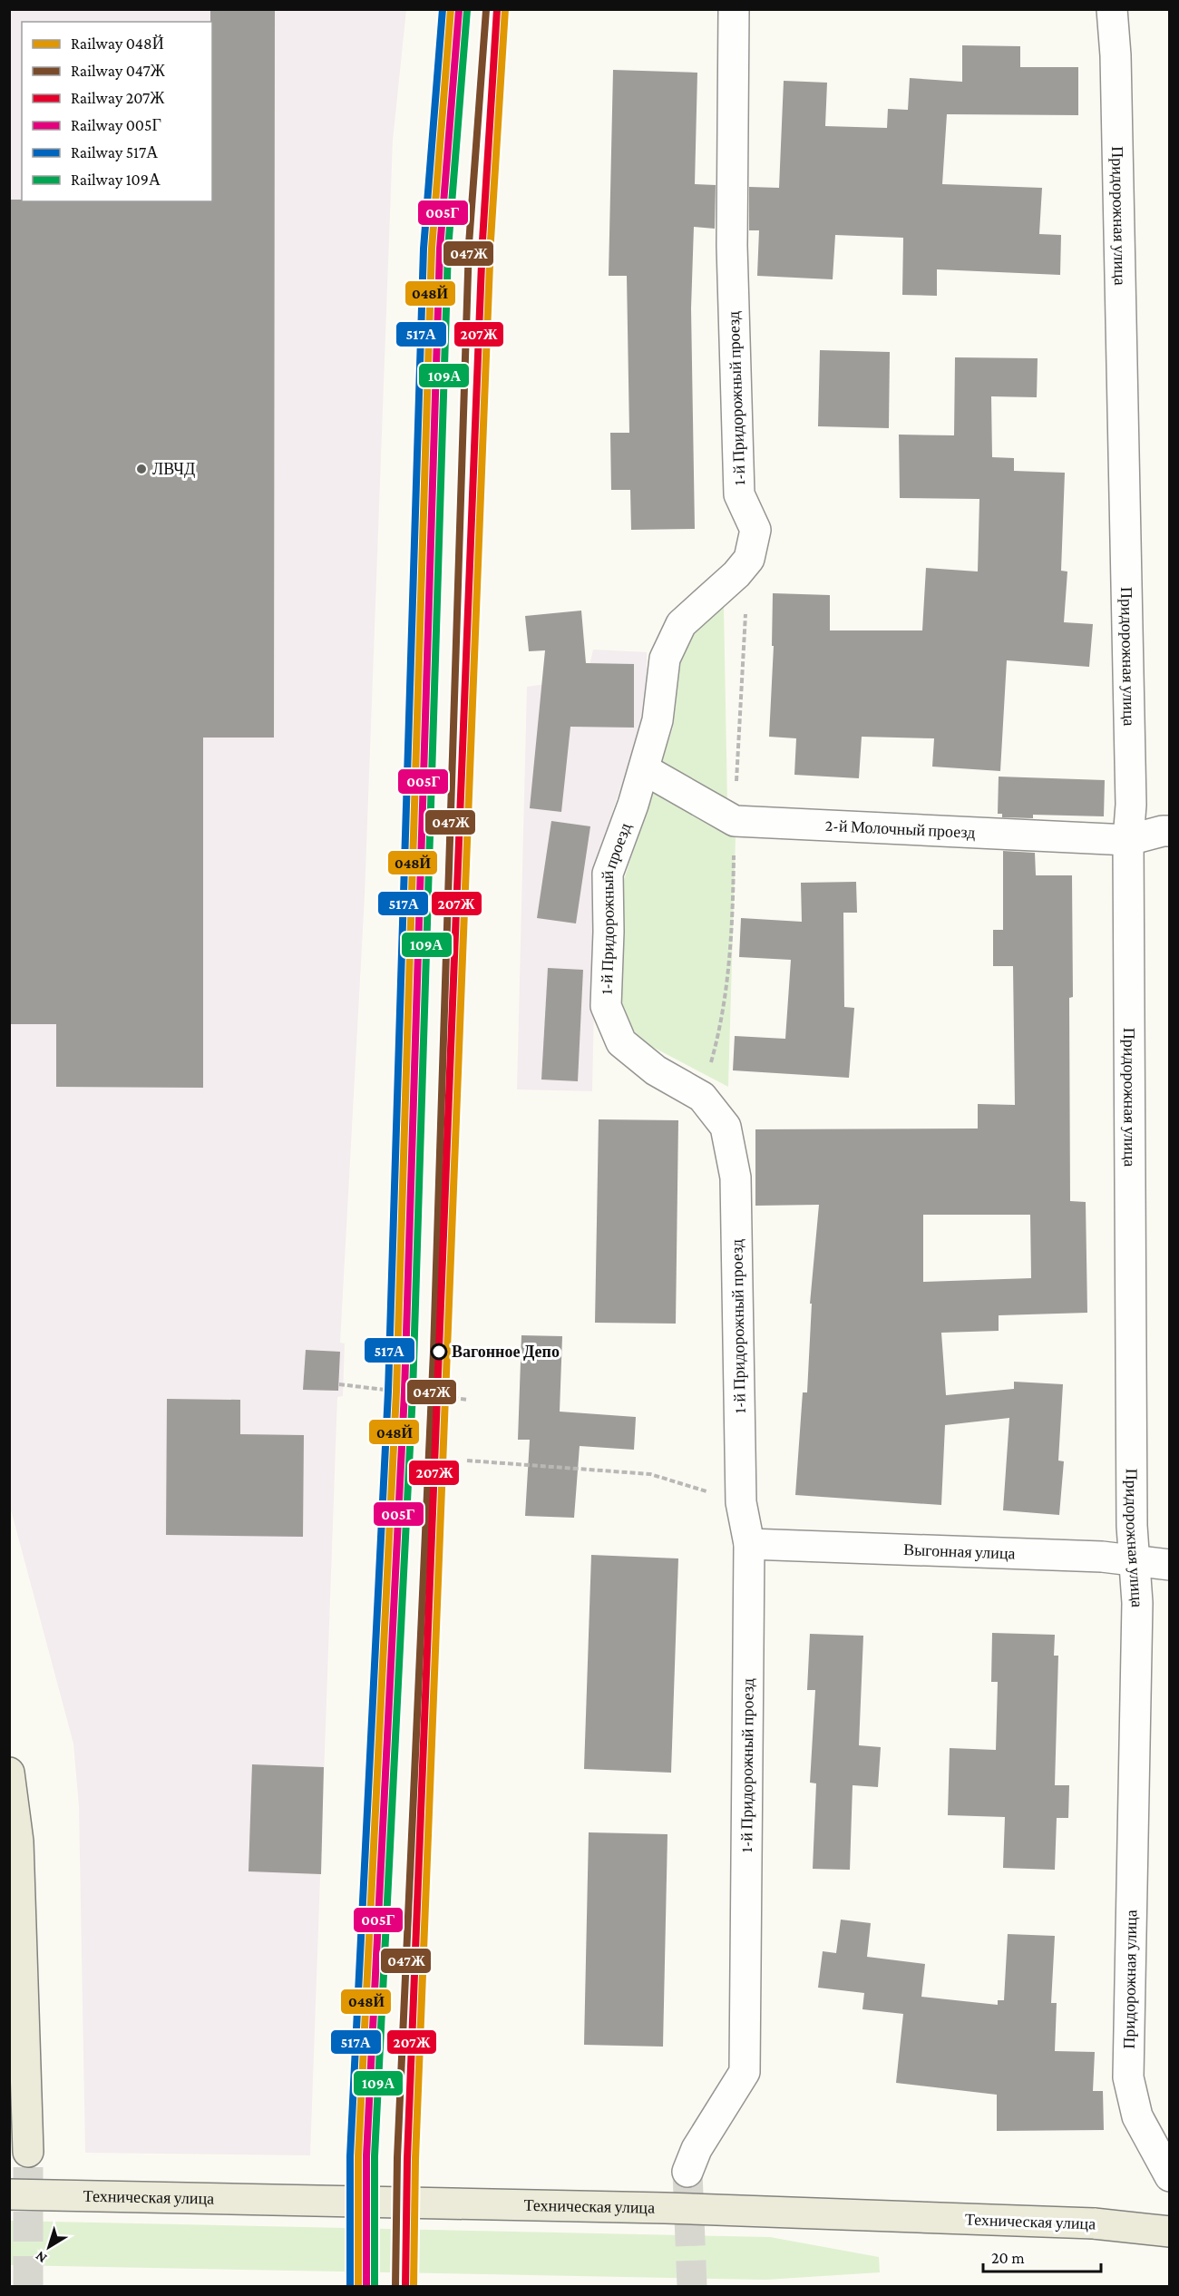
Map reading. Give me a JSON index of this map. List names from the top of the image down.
{
  "streets": {
    "main road": ["Техническая улица"],
    "street": [
      "Придорожная улица",
      "1-й Придорожный проезд",
      "2-й Молочный проезд",
      "Выгонная улица"
    ]
  },
  "crossings": [
    ["Придорожная улица", "2-й Молочный проезд"],
    ["Придорожная улица", "Выгонная улица"],
    ["1-й Придорожный проезд", "2-й Молочный проезд"],
    ["1-й Придорожный проезд", "Выгонная улица"]
  ],
  "places": ["ЛВЧД", "Вагонное Депо"],
  "lines": [
    "rail line 048Й",
    "rail line 207Ж",
    "rail line 517А",
    "rail line 047Ж",
    "rail line 005Г",
    "rail line 109А"
  ],
  "legend": [
    "Railway 048Й",
    "Railway 047Ж",
    "Railway 207Ж",
    "Railway 005Г",
    "Railway 517А",
    "Railway 109А"
  ],
  "scale_bar": "20 m",
  "north": "bottom left"
}
